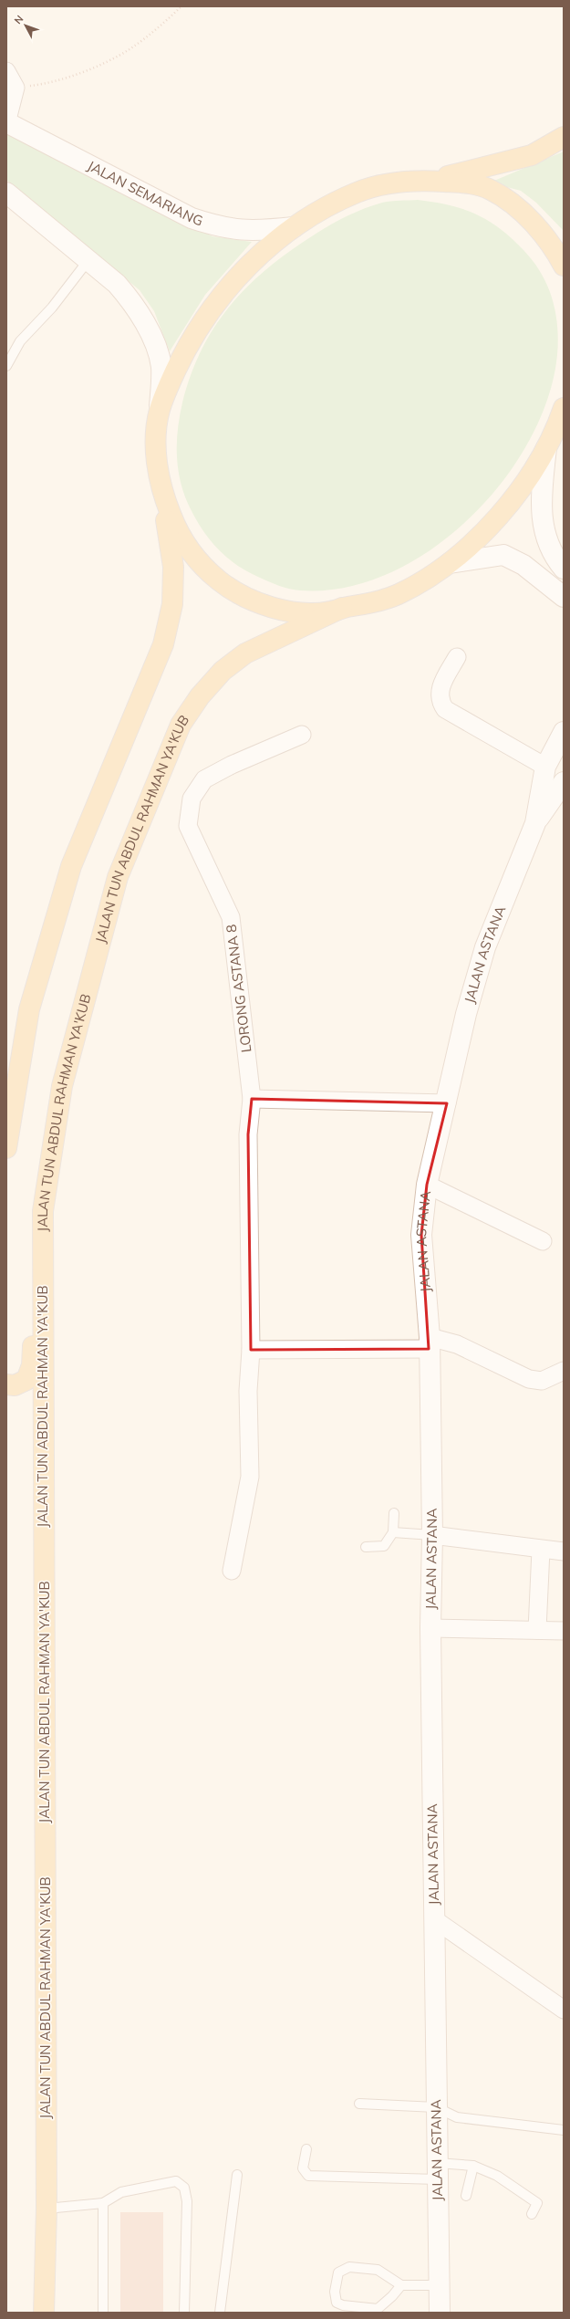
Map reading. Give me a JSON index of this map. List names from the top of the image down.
{
  "streets": {
    "main road": ["JALAN SEMARIANG", "JALAN TUN ABDUL RAHMAN YA'KUB", "JALAN ASTANA"],
    "street": ["LORONG ASTANA 8"]
  },
  "north": "top left"
}
